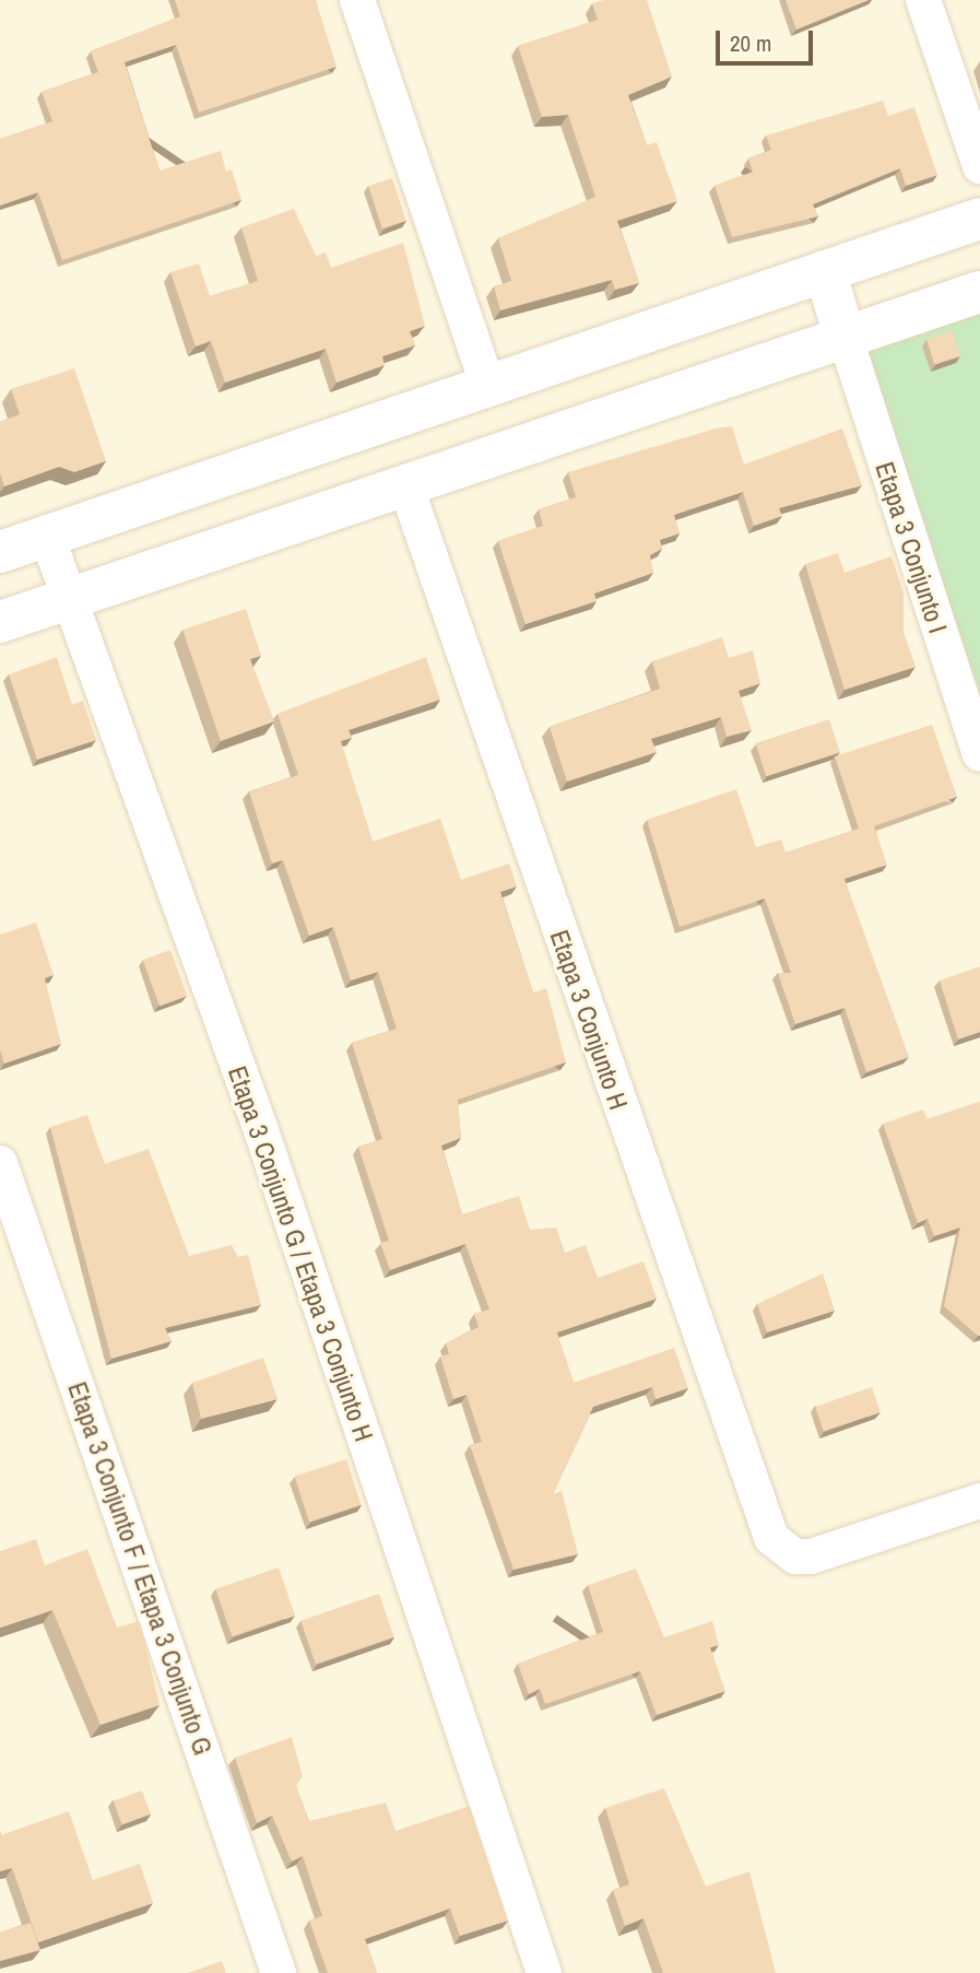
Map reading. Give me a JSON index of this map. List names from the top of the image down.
{
  "streets": {
    "street": [
      "Etapa 3 Conjunto I",
      "Etapa 3 Conjunto H",
      "Etapa 3 Conjunto G / Etapa 3 Conjunto H",
      "Etapa 3 Conjunto F / Etapa 3 Conjunto G"
    ]
  },
  "scale_bar": "20 m"
}
